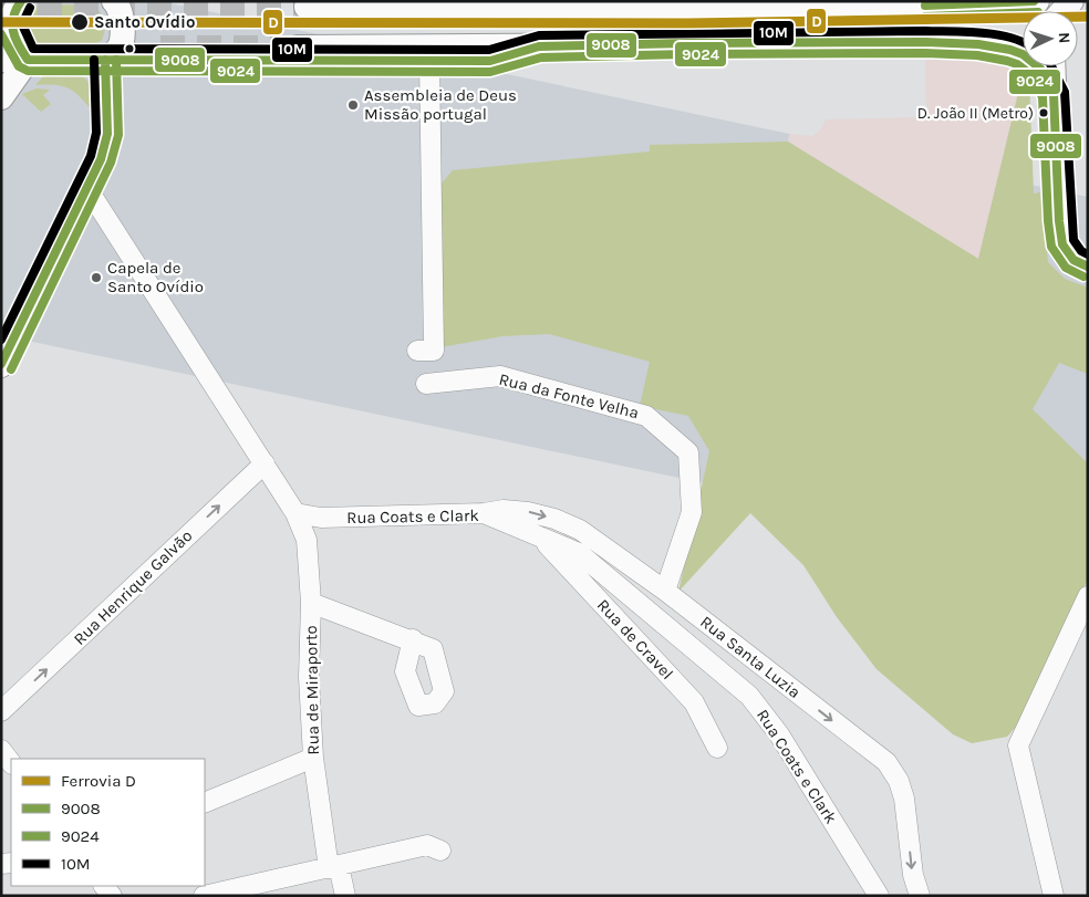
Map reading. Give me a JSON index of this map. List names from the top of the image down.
{
  "streets": {
    "street": [
      "Rua da Fonte Velha",
      "Rua Coats e Clark",
      "Rua Henrique Galvão",
      "Rua de Cravel",
      "Rua Santa Luzia",
      "Rua de Miraporto"
    ]
  },
  "crossings": [
    ["Rua da Fonte Velha", "Rua Santa Luzia"],
    ["Rua Coats e Clark", "Rua de Cravel"],
    ["Rua Coats e Clark", "Rua Santa Luzia"],
    ["Rua Coats e Clark", "Rua de Miraporto"]
  ],
  "one_way": ["Rua Henrique Galvão", "Rua Santa Luzia"],
  "places": [
    "Santo Ovídio",
    "Assembleia de Deus Missão portugal",
    "D. João II (Metro)",
    "Capela de Santo Ovídio"
  ],
  "lines": [
    "transit line 9008",
    "transit line 10M",
    "transit line 9024",
    "rail line D"
  ],
  "legend": [
    "Ferrovia D",
    "9008",
    "9024",
    "10M"
  ],
  "north": "right"
}
